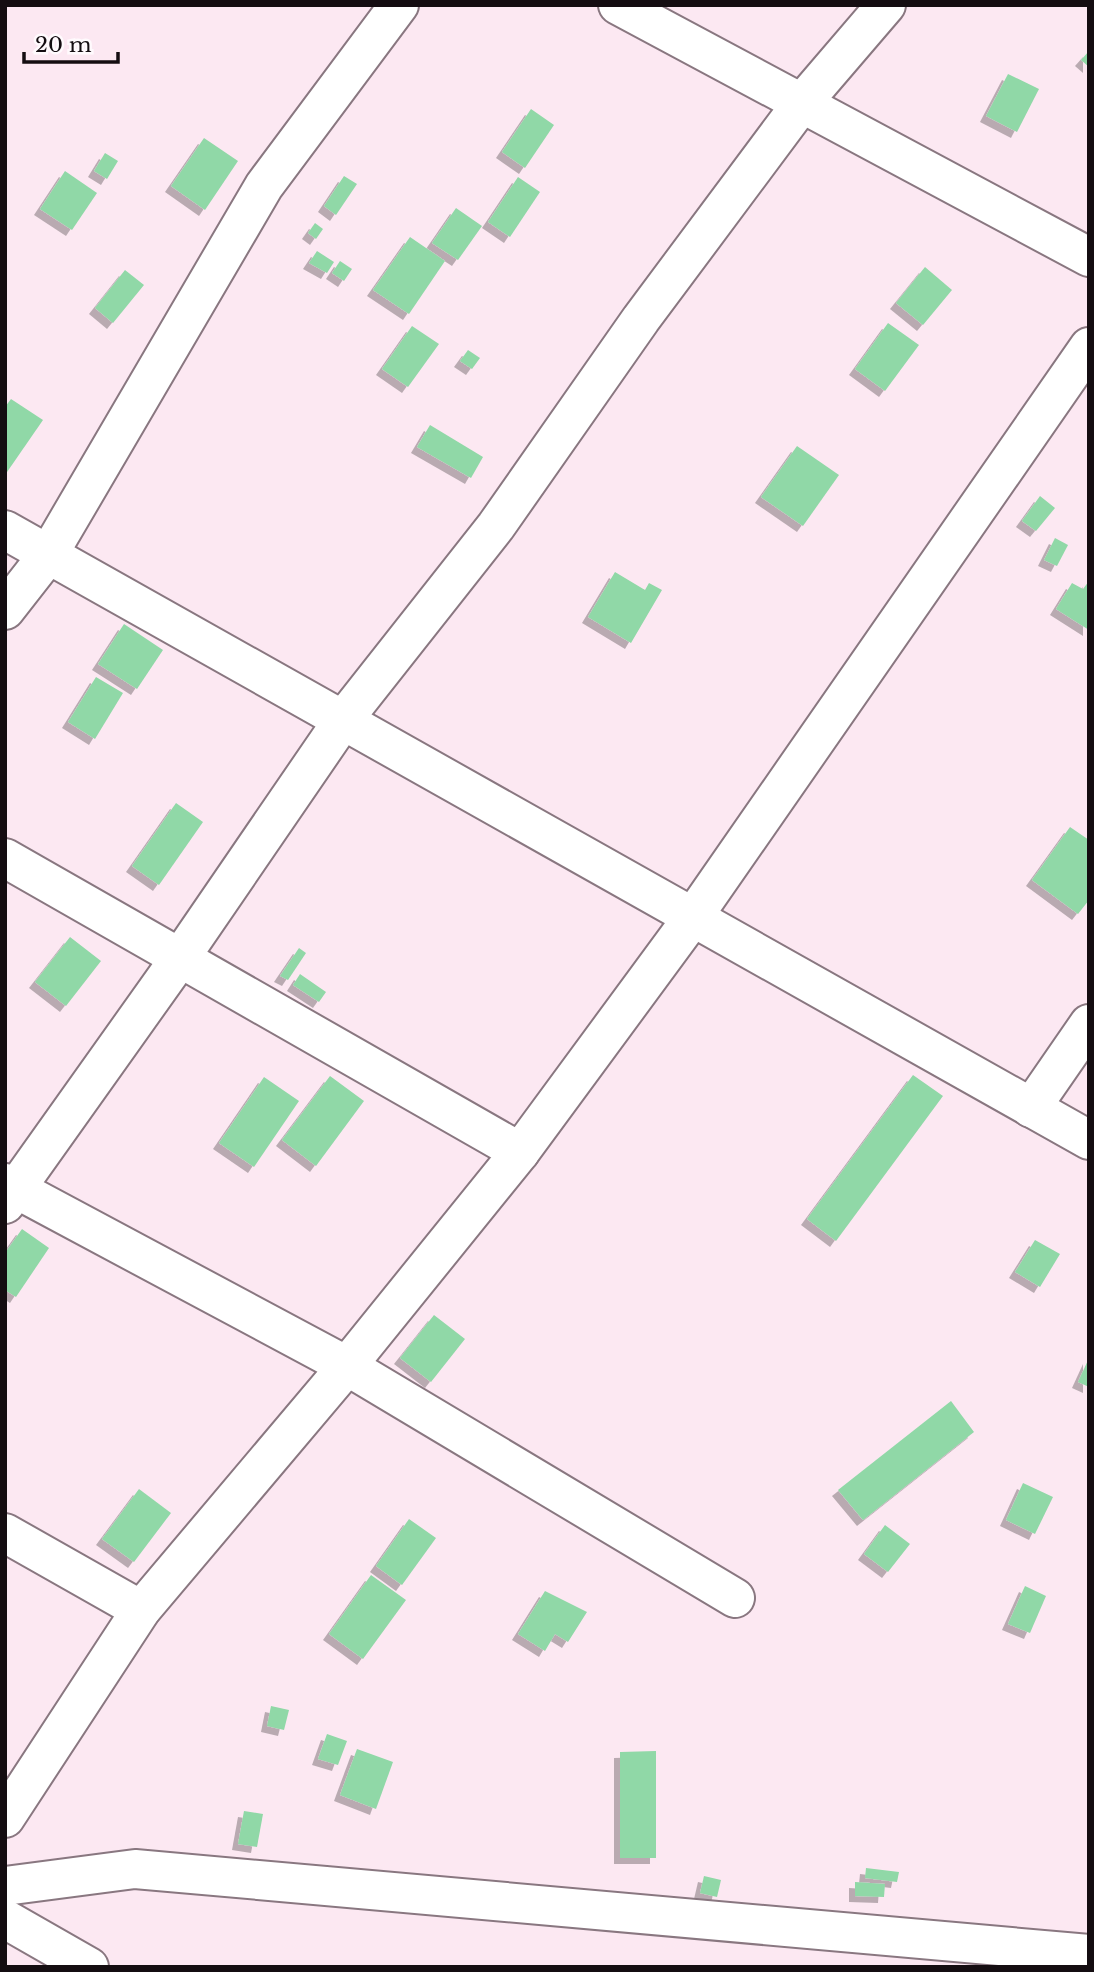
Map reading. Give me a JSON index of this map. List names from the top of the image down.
{
  "scale_bar": "20 m"
}
